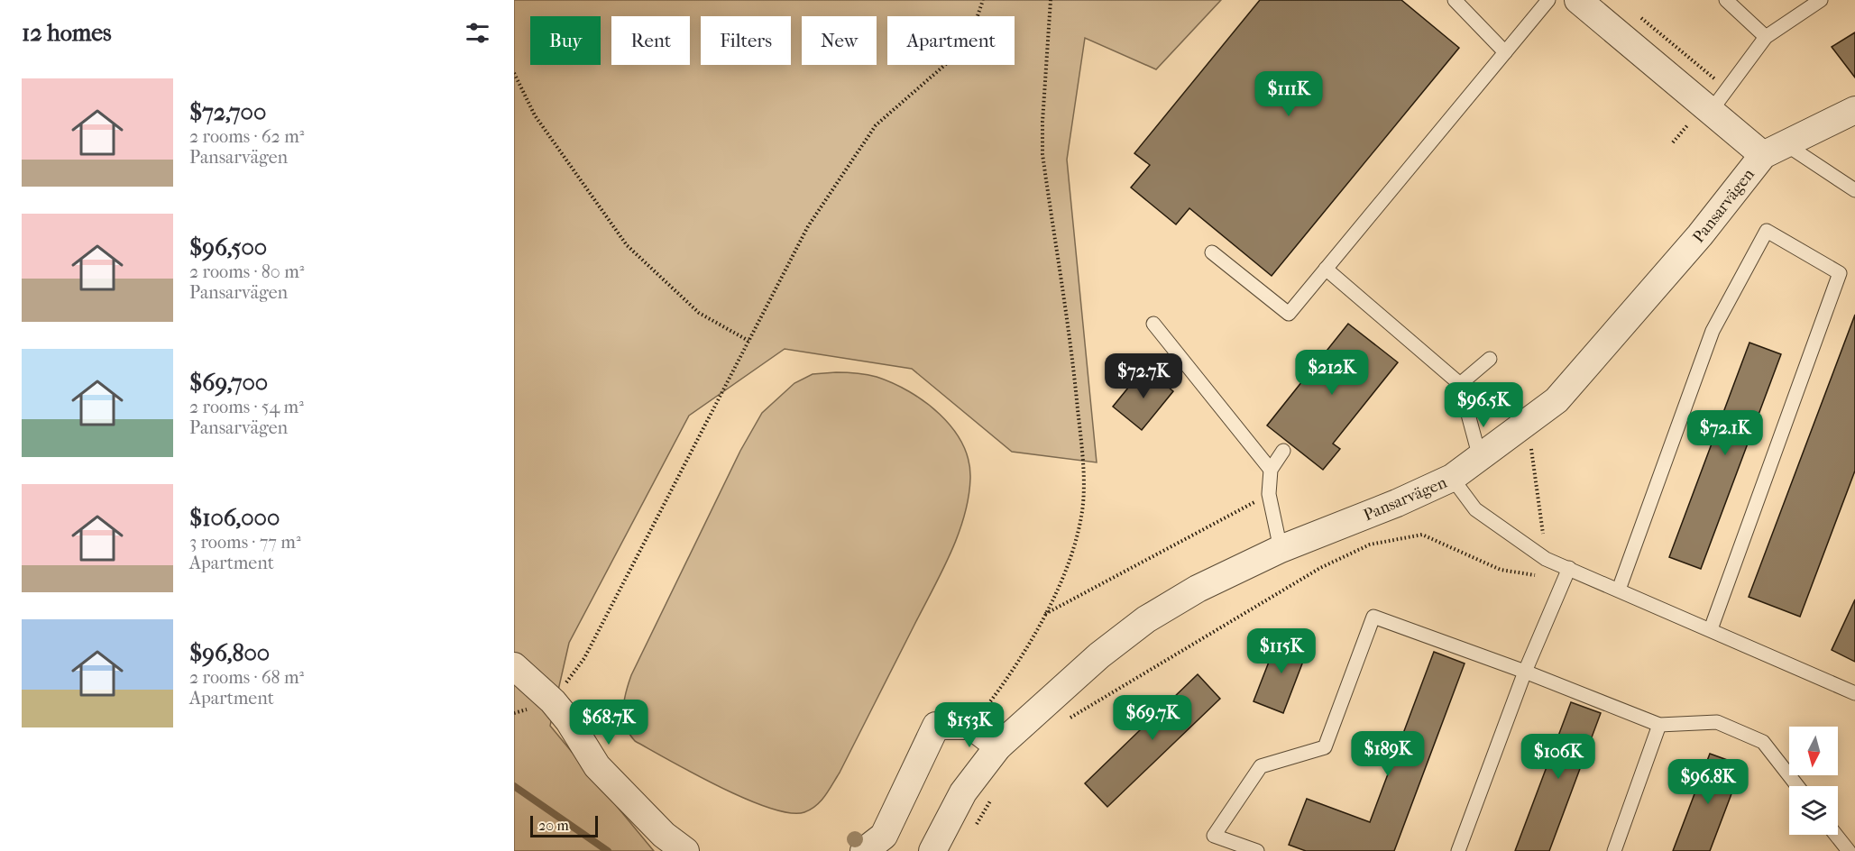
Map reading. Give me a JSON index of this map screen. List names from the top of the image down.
{
  "streets": {
    "street": ["Pansarvägen"]
  },
  "scale_bar": "20 m",
  "north": "bottom",
  "page": {
    "heading": "12 homes",
    "chip": [
      "Buy",
      "Rent",
      "Filters",
      "New",
      "Apartment"
    ],
    "list": [
      {
        "name": "$72,700",
        "note": "2 rooms · 62 m² · Pansarvägen"
      },
      {
        "name": "$96,500",
        "note": "2 rooms · 80 m² · Pansarvägen"
      },
      {
        "name": "$69,700",
        "note": "2 rooms · 54 m² · Pansarvägen"
      },
      {
        "name": "$106,000",
        "note": "3 rooms · 77 m² · Apartment"
      },
      {
        "name": "$96,800",
        "note": "2 rooms · 68 m² · Apartment"
      }
    ],
    "price": [
      "$111K",
      "$212K",
      "$72.7K",
      "$96.5K",
      "$72.1K",
      "$115K",
      "$69.7K",
      "$68.7K",
      "$153K",
      "$189K",
      "$106K",
      "$96.8K"
    ],
    "scale": "20 m"
  }
}
